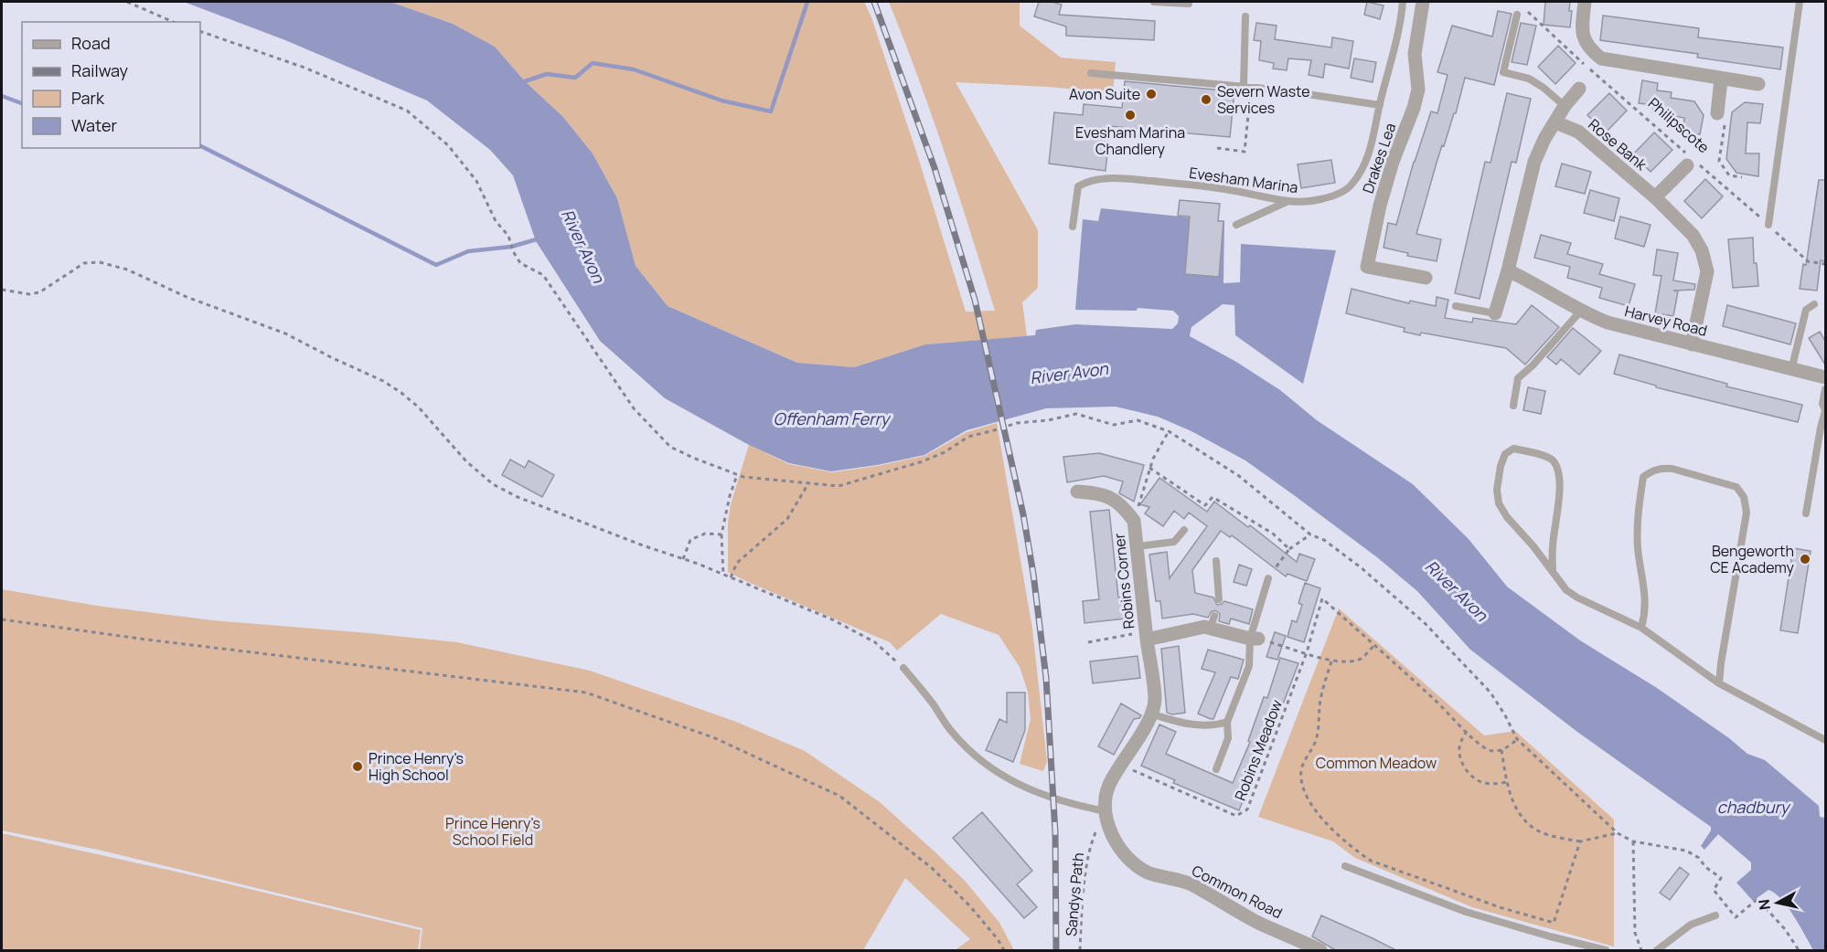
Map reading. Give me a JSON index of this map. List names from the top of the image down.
{
  "streets": {
    "street": [
      "Rose Bank",
      "Drakes Lea",
      "Harvey Road",
      "Robins Corner",
      "Common Road"
    ],
    "lane": ["Evesham Marina"],
    "path": ["Philipscote", "Robins Meadow", "Sandys Path"]
  },
  "crossings": [
    ["Rose Bank", "Harvey Road"],
    ["Robins Corner", "Robins Meadow"],
    ["Robins Corner", "Common Road"],
    ["Robins Corner", "Sandys Path"],
    ["Common Road", "Sandys Path"]
  ],
  "water": ["River Avon", "Offenham Ferry", "chadbury"],
  "parks": ["Common Meadow", "Prince Henry's School Field"],
  "places": [
    "Avon Suite",
    "Severn Waste Services",
    "Evesham Marina Chandlery",
    "Bengeworth CE Academy",
    "Prince Henry's High School"
  ],
  "legend": [
    "Road",
    "Railway",
    "Park",
    "Water"
  ],
  "north": "left"
}
